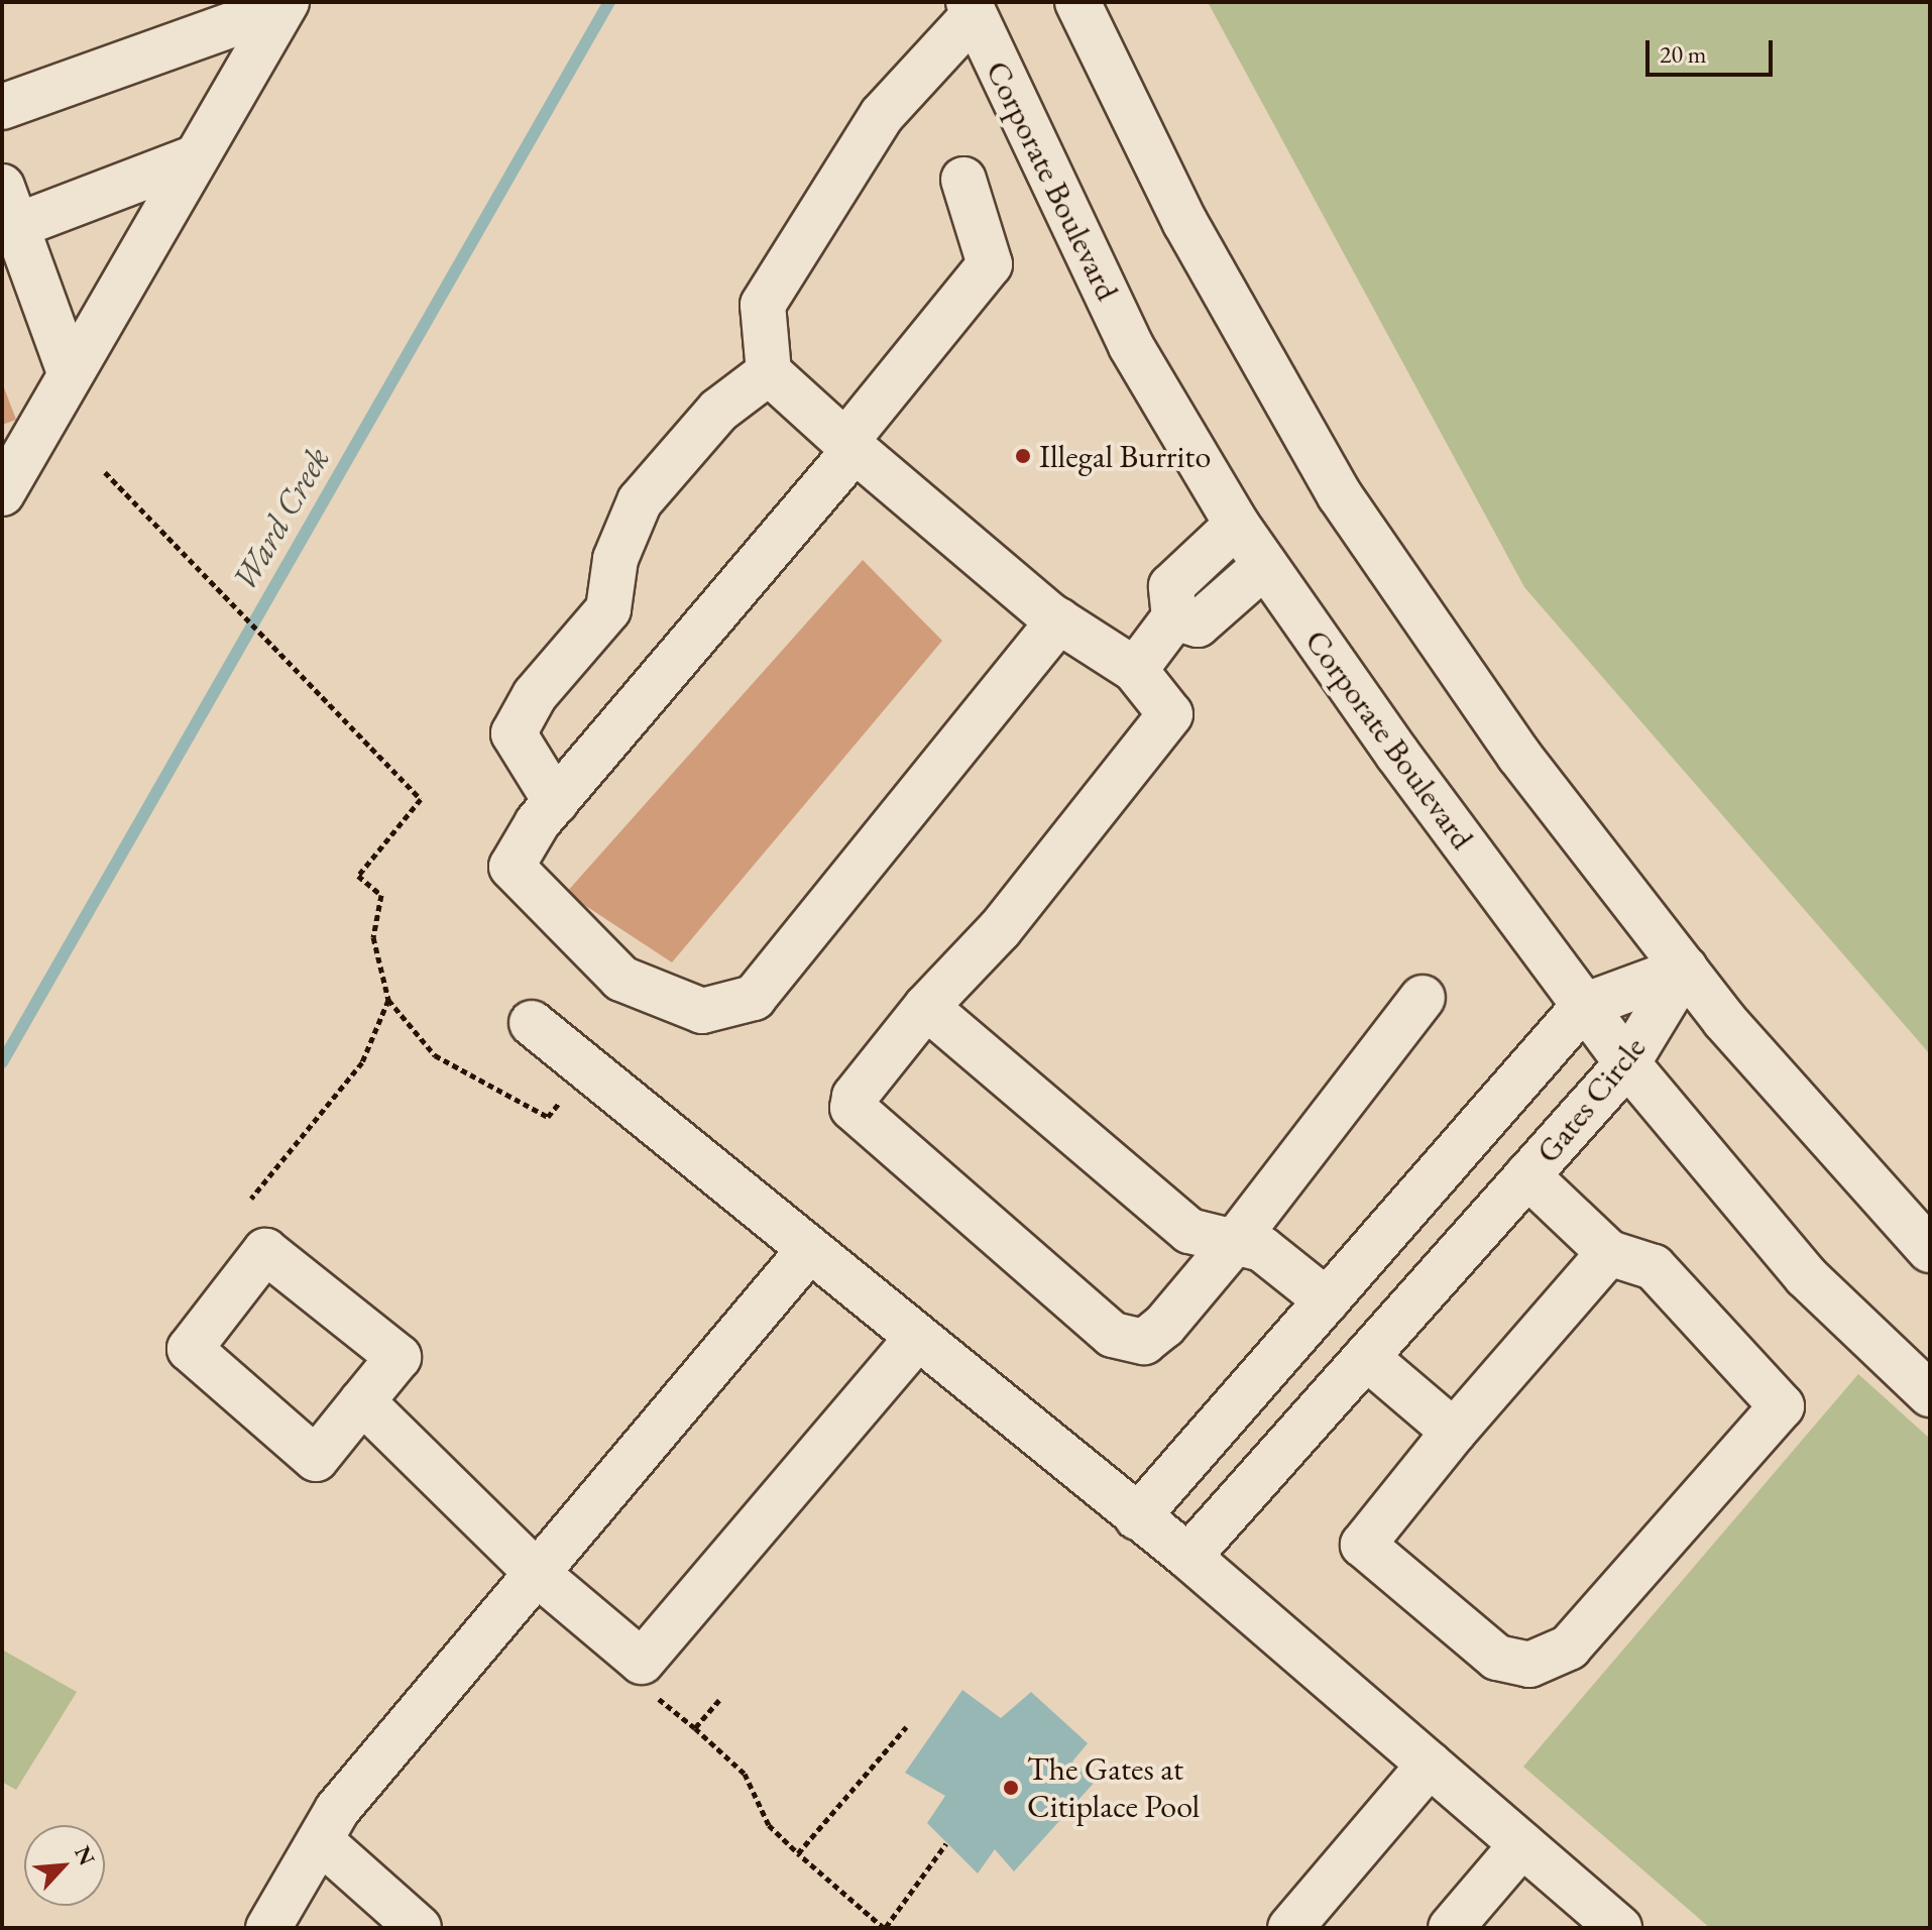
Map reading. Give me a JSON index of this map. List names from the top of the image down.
{
  "streets": {
    "street": ["Corporate Boulevard", "Gates Circle"]
  },
  "crossings": [
    ["Corporate Boulevard", "Gates Circle"]
  ],
  "water": ["Ward Creek"],
  "places": ["Illegal Burrito", "The Gates at Citiplace Pool"],
  "scale_bar": "20 m",
  "north": "top right"
}
